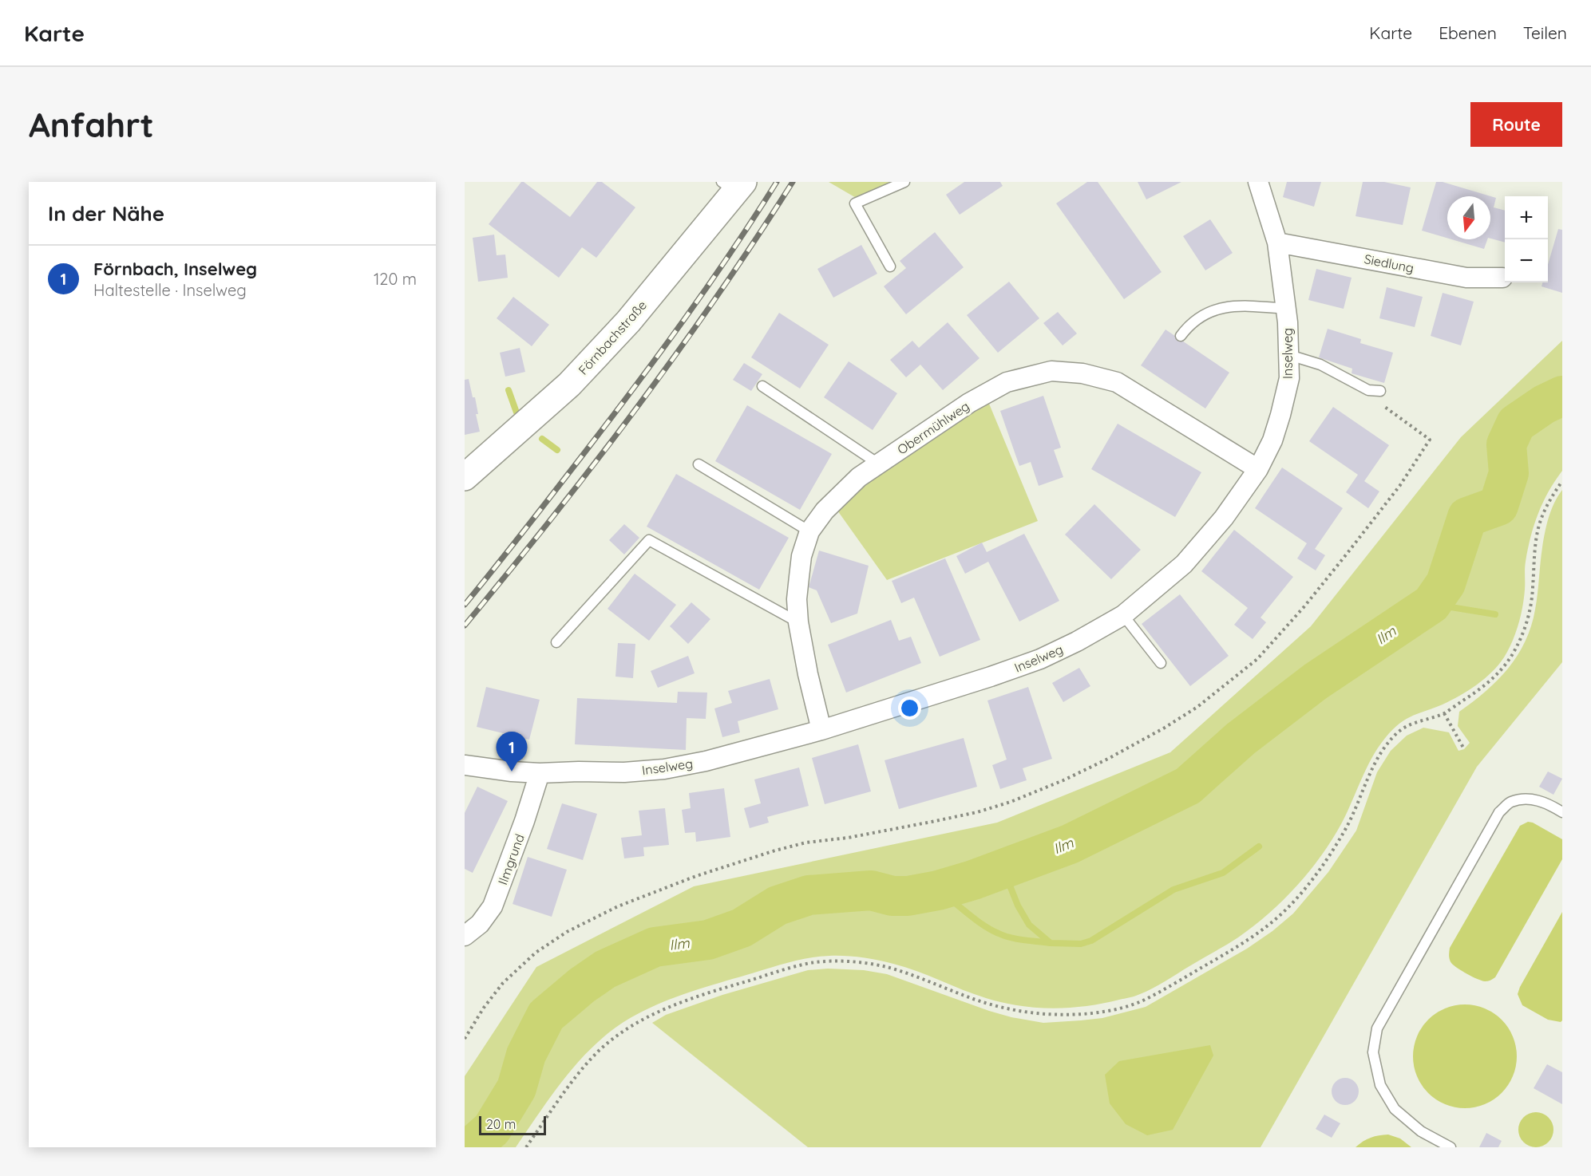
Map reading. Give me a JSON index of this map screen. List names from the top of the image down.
{
  "streets": {
    "street": [
      "Siedlung",
      "Förnbachstraße",
      "Inselweg",
      "Obermühlweg",
      "Ilmgrund"
    ]
  },
  "crossings": [
    ["Siedlung", "Inselweg"],
    ["Inselweg", "Obermühlweg"],
    ["Inselweg", "Ilmgrund"]
  ],
  "water": ["Ilm"],
  "scale_bar": "20 m",
  "north": "bottom",
  "page": {
    "header": "Karte",
    "nav": ["Karte", "Ebenen", "Teilen"],
    "buttons": "Route",
    "title": "Anfahrt",
    "heading": "In der Nähe",
    "map_buttons": ["+", "−"],
    "list": [
      {
        "mark": "1",
        "name": "Förnbach, Inselweg",
        "note": "Haltestelle · Inselweg",
        "value": "120 m"
      }
    ],
    "pins": "1",
    "scale": "20 m"
  }
}
